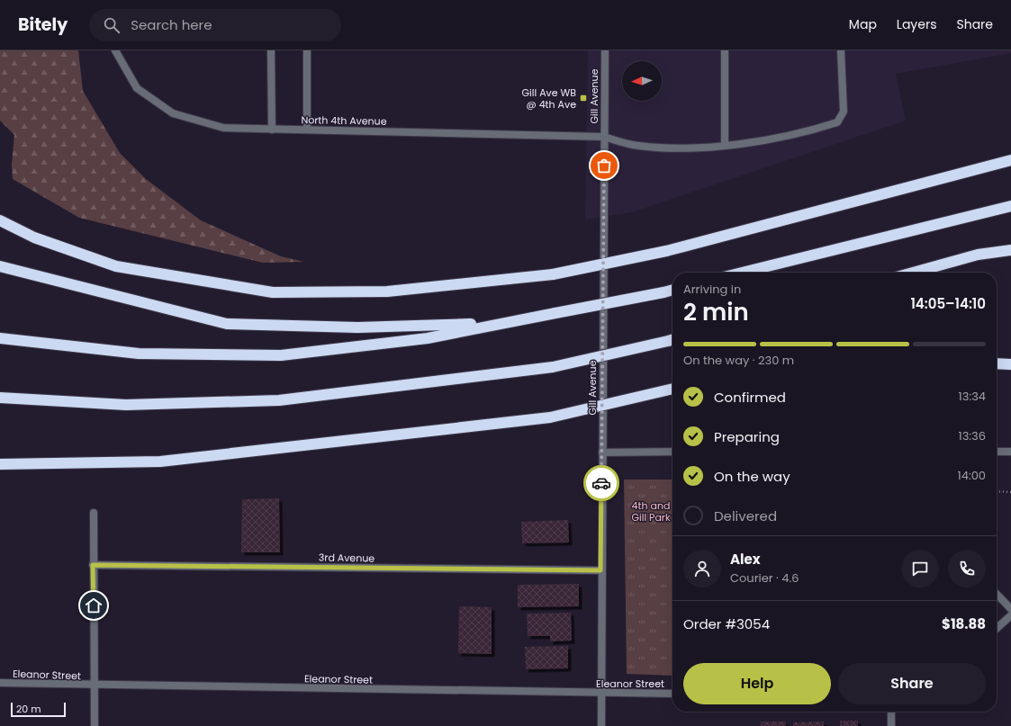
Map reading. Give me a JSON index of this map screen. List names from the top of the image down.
{
  "streets": {
    "street": [
      "Gill Avenue",
      "North 4th Avenue",
      "3rd Avenue",
      "Eleanor Street"
    ]
  },
  "crossings": [
    ["Gill Avenue", "North 4th Avenue"],
    ["Gill Avenue", "3rd Avenue"],
    ["Gill Avenue", "Eleanor Street"]
  ],
  "parks": ["4th and Gill Park"],
  "places": {
    "transit": ["Gill Ave WB @ 4th Ave"]
  },
  "scale_bar": "20 m",
  "north": "left",
  "page": {
    "header": "Bitely",
    "search": "Search here",
    "nav": ["Map", "Layers", "Share"],
    "heading": ["2 min", "Arriving in", "14:05–14:10"],
    "panel": [
      "Alex",
      "Courier · 4.6",
      "Order #3054",
      "$18.88"
    ],
    "bar": "On the way · 230 m",
    "list": [
      ["Confirmed", "13:34"],
      ["Preparing", "13:36"],
      ["On the way", "14:00"],
      "Delivered"
    ],
    "buttons": ["Help", "Share"],
    "scale": "20 m"
  }
}
